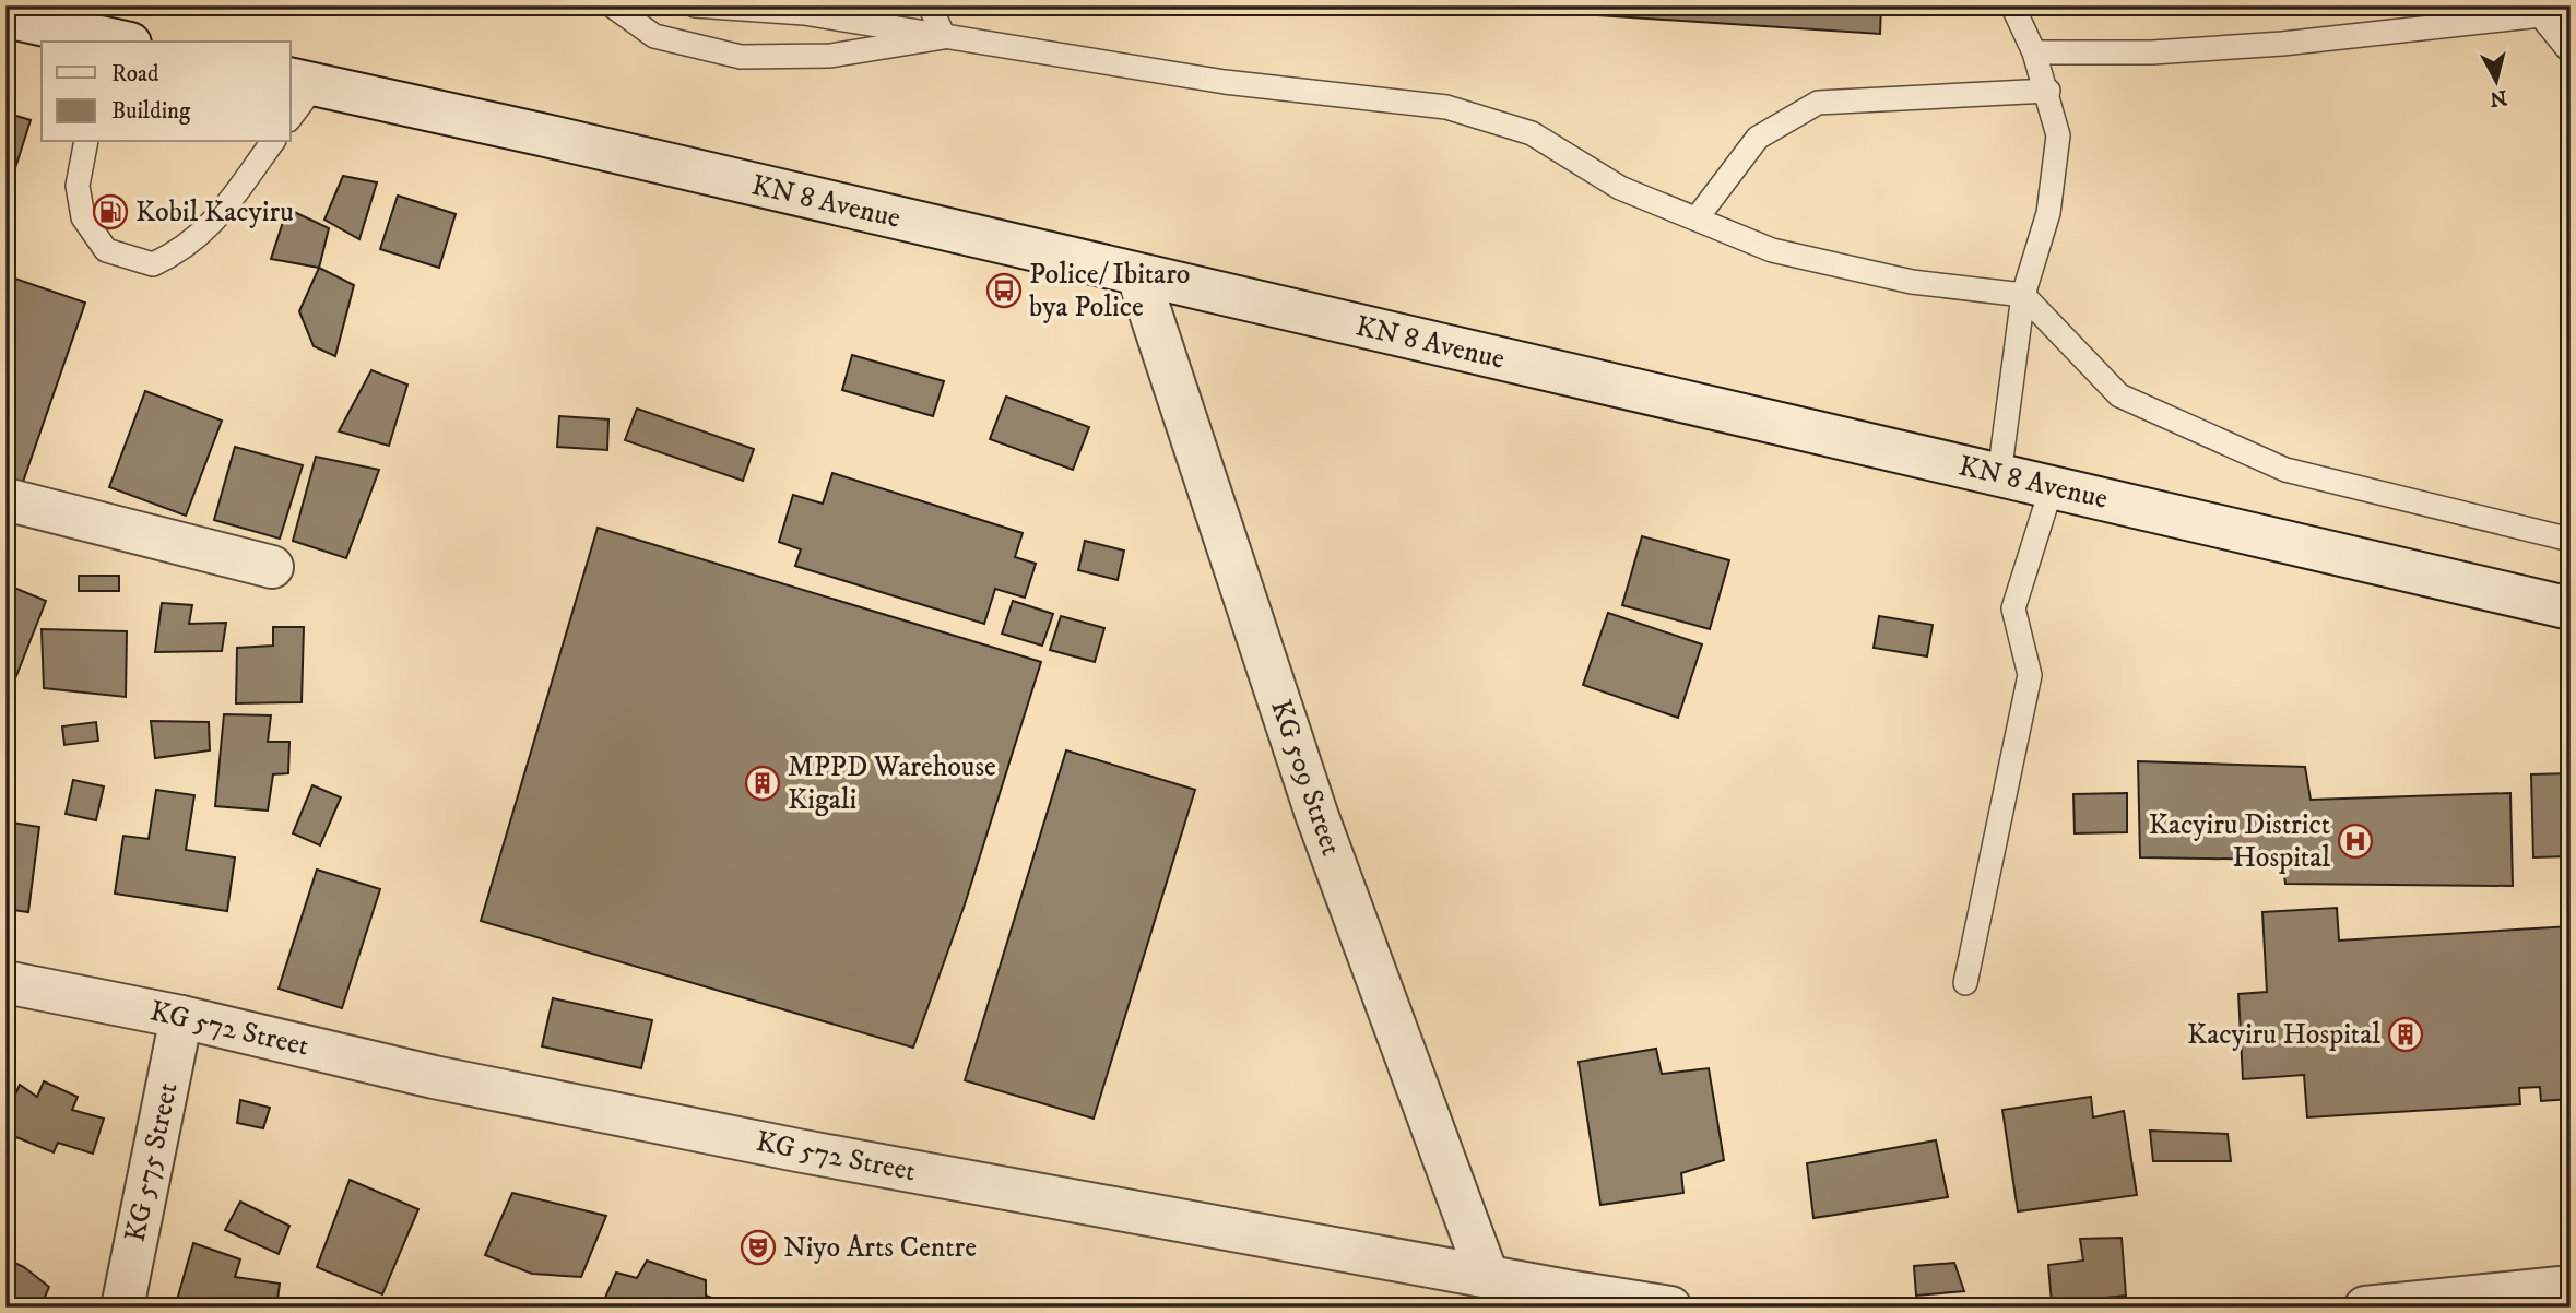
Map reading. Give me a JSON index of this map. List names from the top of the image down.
{
  "streets": {
    "street": [
      "KN 8 Avenue",
      "KG 509 Street",
      "KG 572 Street",
      "KG 575 Street"
    ]
  },
  "crossings": [
    ["KN 8 Avenue", "KG 509 Street"],
    ["KG 509 Street", "KG 572 Street"],
    ["KG 572 Street", "KG 575 Street"]
  ],
  "places": {
    "fuel station": ["Kobil Kacyiru"],
    "bus stop": ["Police/ Ibitaro bya Police"],
    "building": ["MPPD Warehouse Kigali", "Kacyiru Hospital"],
    "hospital": ["Kacyiru District Hospital"],
    "theatre": ["Niyo Arts Centre"]
  },
  "legend": ["Road", "Building"],
  "north": "bottom"
}
